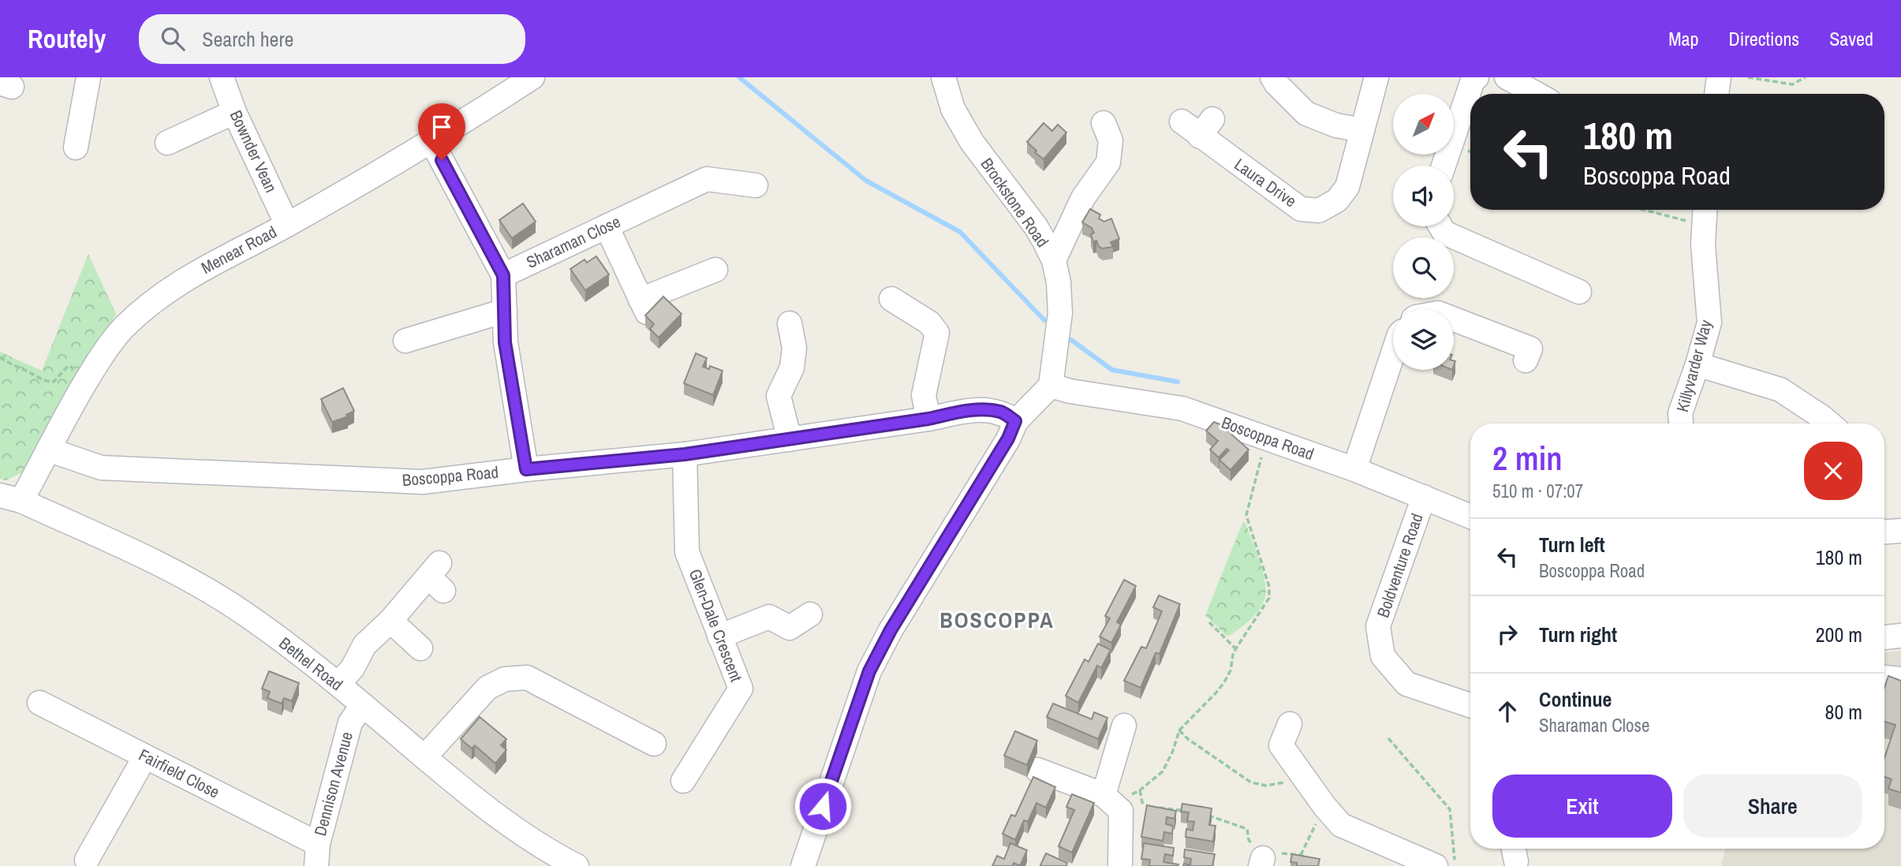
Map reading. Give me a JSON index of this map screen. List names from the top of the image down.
{
  "streets": {
    "street": [
      "Bownder Vean",
      "Laura Drive",
      "Brockstone Road",
      "Sharaman Close",
      "Menear Road",
      "Killyvarder Way",
      "Boscoppa Road",
      "Boldventure Road",
      "Glen-Dale Crescent",
      "Bethel Road",
      "Fairfield Close",
      "Dennison Avenue"
    ]
  },
  "crossings": [
    ["Bownder Vean", "Menear Road"],
    ["Brockstone Road", "Boscoppa Road"],
    ["Menear Road", "Boscoppa Road"],
    ["Menear Road", "Bethel Road"],
    ["Boscoppa Road", "Boldventure Road"],
    ["Boscoppa Road", "Glen-Dale Crescent"],
    ["Bethel Road", "Dennison Avenue"],
    ["Fairfield Close", "Dennison Avenue"]
  ],
  "districts": ["BOSCOPPA"],
  "north": "top right",
  "page": {
    "header": "Routely",
    "search": "Search here",
    "nav": ["Map", "Directions", "Saved"],
    "turn": ["180 m", "Boscoppa Road"],
    "heading": ["2 min", "510 m · 07:07"],
    "list": [
      {
        "name": "Turn left",
        "note": "Boscoppa Road",
        "value": "180 m"
      },
      {
        "name": "Turn right",
        "value": "200 m"
      },
      {
        "name": "Continue",
        "note": "Sharaman Close",
        "value": "80 m"
      }
    ],
    "buttons": ["Exit", "Share"]
  }
}
